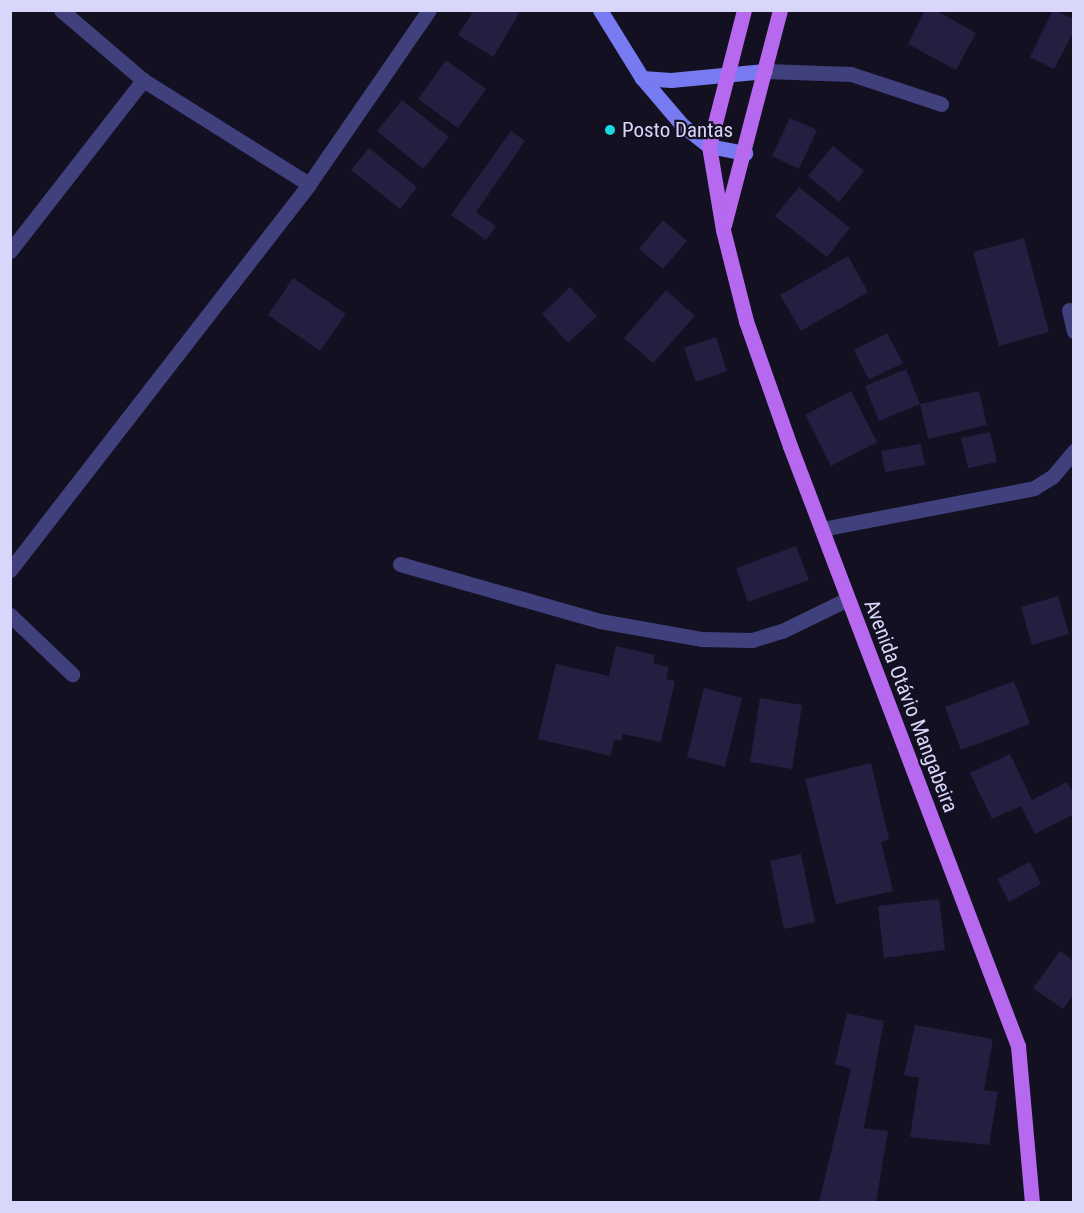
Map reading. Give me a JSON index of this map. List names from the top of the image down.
{
  "streets": {
    "main road": ["Avenida Otávio Mangabeira"]
  },
  "places": ["Posto Dantas"]
}
